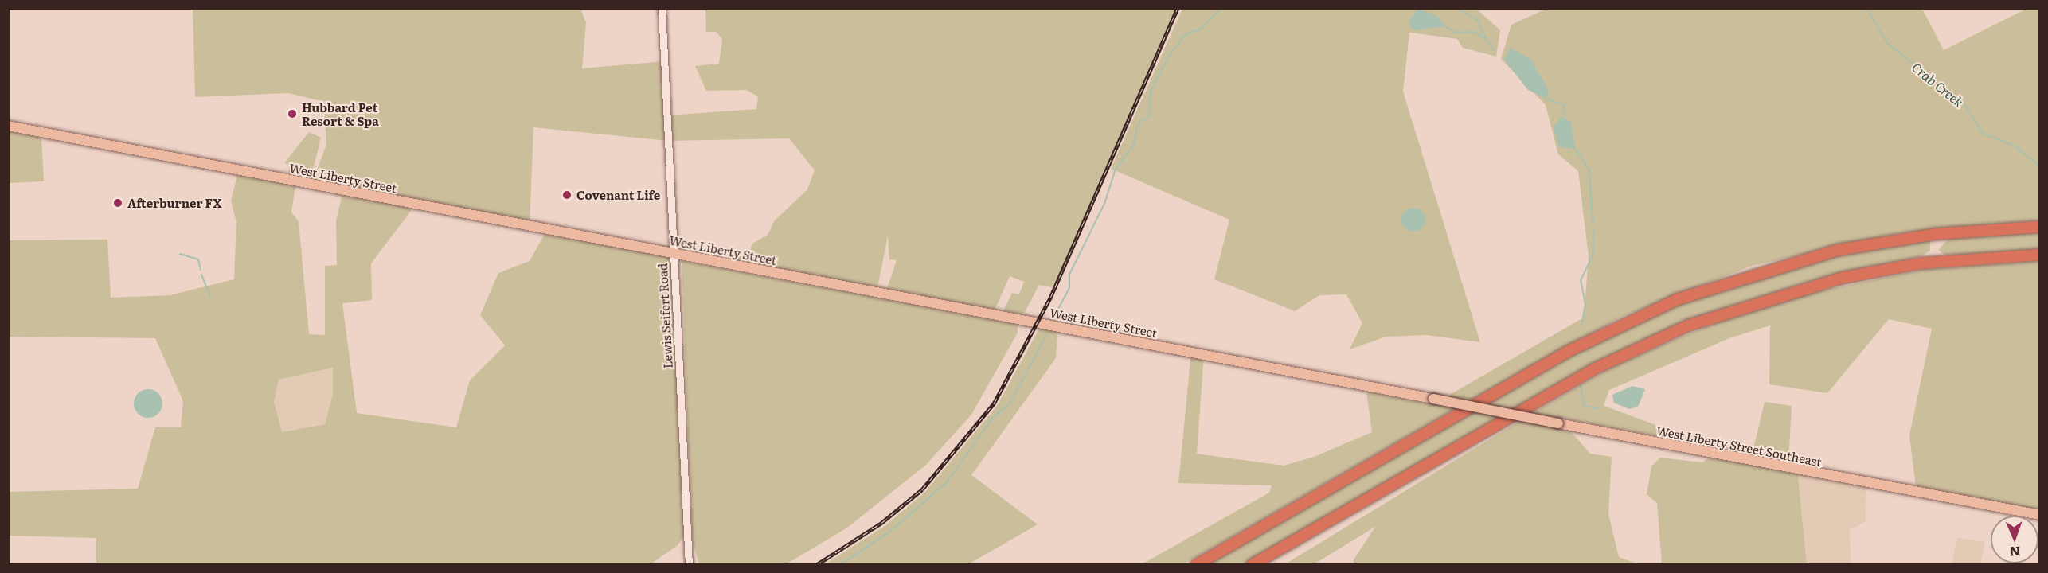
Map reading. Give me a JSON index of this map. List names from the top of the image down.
{
  "streets": {
    "main road": ["West Liberty Street", "West Liberty Street Southeast"],
    "street": ["Lewis Seifert Road"]
  },
  "crossings": [
    ["West Liberty Street", "Lewis Seifert Road"],
    ["West Liberty Street", "West Liberty Street Southeast"]
  ],
  "water": ["Crab Creek"],
  "places": ["Hubbard Pet Resort & Spa", "Covenant Life", "Afterburner FX"],
  "north": "bottom"
}
